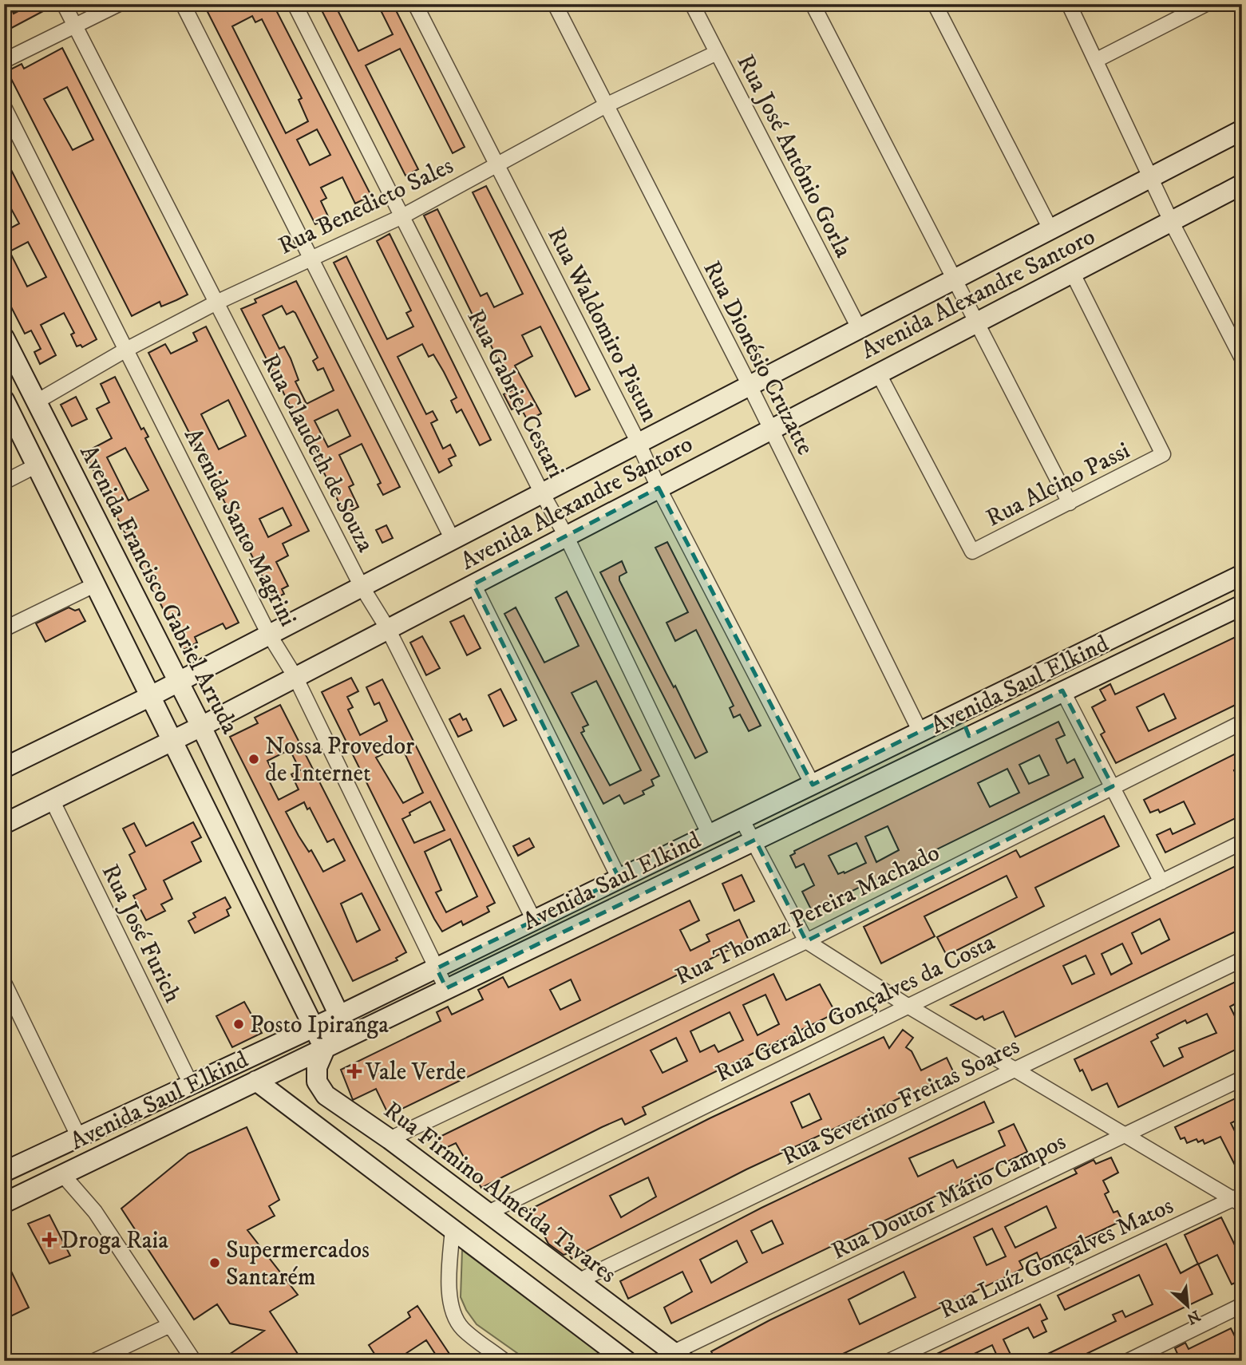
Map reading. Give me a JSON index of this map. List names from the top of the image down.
{
  "streets": {
    "main road": [
      "Avenida Alexandre Santoro",
      "Avenida Francisco Gabriel Arruda",
      "Avenida Saul Elkind",
      "Rua Firmino Almeida Tavares"
    ],
    "street": [
      "Rua José Antônio Gorla",
      "Rua Benedicto Sales",
      "Rua Waldomiro Pistun",
      "Rua Dionésio Cruzatte",
      "Rua Gabriel Cestari",
      "Rua Claudeth de Souza",
      "Rua Alcino Passi",
      "Avenida Santo Magrini",
      "Rua Thomaz Pereira Machado",
      "Rua José Furich",
      "Rua Geraldo Gonçalves da Costa",
      "Rua Severino Freitas Soares",
      "Rua Doutor Mário Campos",
      "Rua Luíz Gonçalves Matos"
    ]
  },
  "crossings": [
    ["Rua José Antônio Gorla", "Rua Benedicto Sales"],
    ["Rua José Antônio Gorla", "Avenida Alexandre Santoro"],
    ["Rua Benedicto Sales", "Rua Waldomiro Pistun"],
    ["Rua Benedicto Sales", "Rua Dionésio Cruzatte"],
    ["Rua Benedicto Sales", "Rua Gabriel Cestari"],
    ["Rua Benedicto Sales", "Rua Claudeth de Souza"],
    ["Rua Benedicto Sales", "Avenida Santo Magrini"],
    ["Rua Benedicto Sales", "Avenida Francisco Gabriel Arruda"],
    ["Avenida Alexandre Santoro", "Rua Waldomiro Pistun"],
    ["Avenida Alexandre Santoro", "Rua Dionésio Cruzatte"],
    ["Avenida Alexandre Santoro", "Rua Gabriel Cestari"],
    ["Avenida Alexandre Santoro", "Rua Claudeth de Souza"],
    ["Avenida Alexandre Santoro", "Rua Alcino Passi"],
    ["Avenida Alexandre Santoro", "Avenida Santo Magrini"],
    ["Avenida Alexandre Santoro", "Avenida Francisco Gabriel Arruda"],
    ["Avenida Alexandre Santoro", "Rua José Furich"],
    ["Rua Waldomiro Pistun", "Avenida Saul Elkind"],
    ["Rua Dionésio Cruzatte", "Avenida Saul Elkind"],
    ["Rua Gabriel Cestari", "Avenida Saul Elkind"],
    ["Rua Claudeth de Souza", "Avenida Saul Elkind"],
    ["Avenida Santo Magrini", "Avenida Saul Elkind"],
    ["Avenida Francisco Gabriel Arruda", "Avenida Saul Elkind"],
    ["Avenida Francisco Gabriel Arruda", "Rua Firmino Almeida Tavares"],
    ["Avenida Saul Elkind", "Rua José Furich"],
    ["Avenida Saul Elkind", "Rua Firmino Almeida Tavares"],
    ["Rua Thomaz Pereira Machado", "Rua Firmino Almeida Tavares"],
    ["Rua Geraldo Gonçalves da Costa", "Rua Firmino Almeida Tavares"],
    ["Rua Severino Freitas Soares", "Rua Firmino Almeida Tavares"],
    ["Rua Firmino Almeida Tavares", "Rua Doutor Mário Campos"]
  ],
  "places": {
    "other": ["Nossa Provedor de Internet", "Posto Ipiranga", "Supermercados Santarém"],
    "health": ["Vale Verde", "Droga Raia"]
  },
  "north": "bottom right"
}
